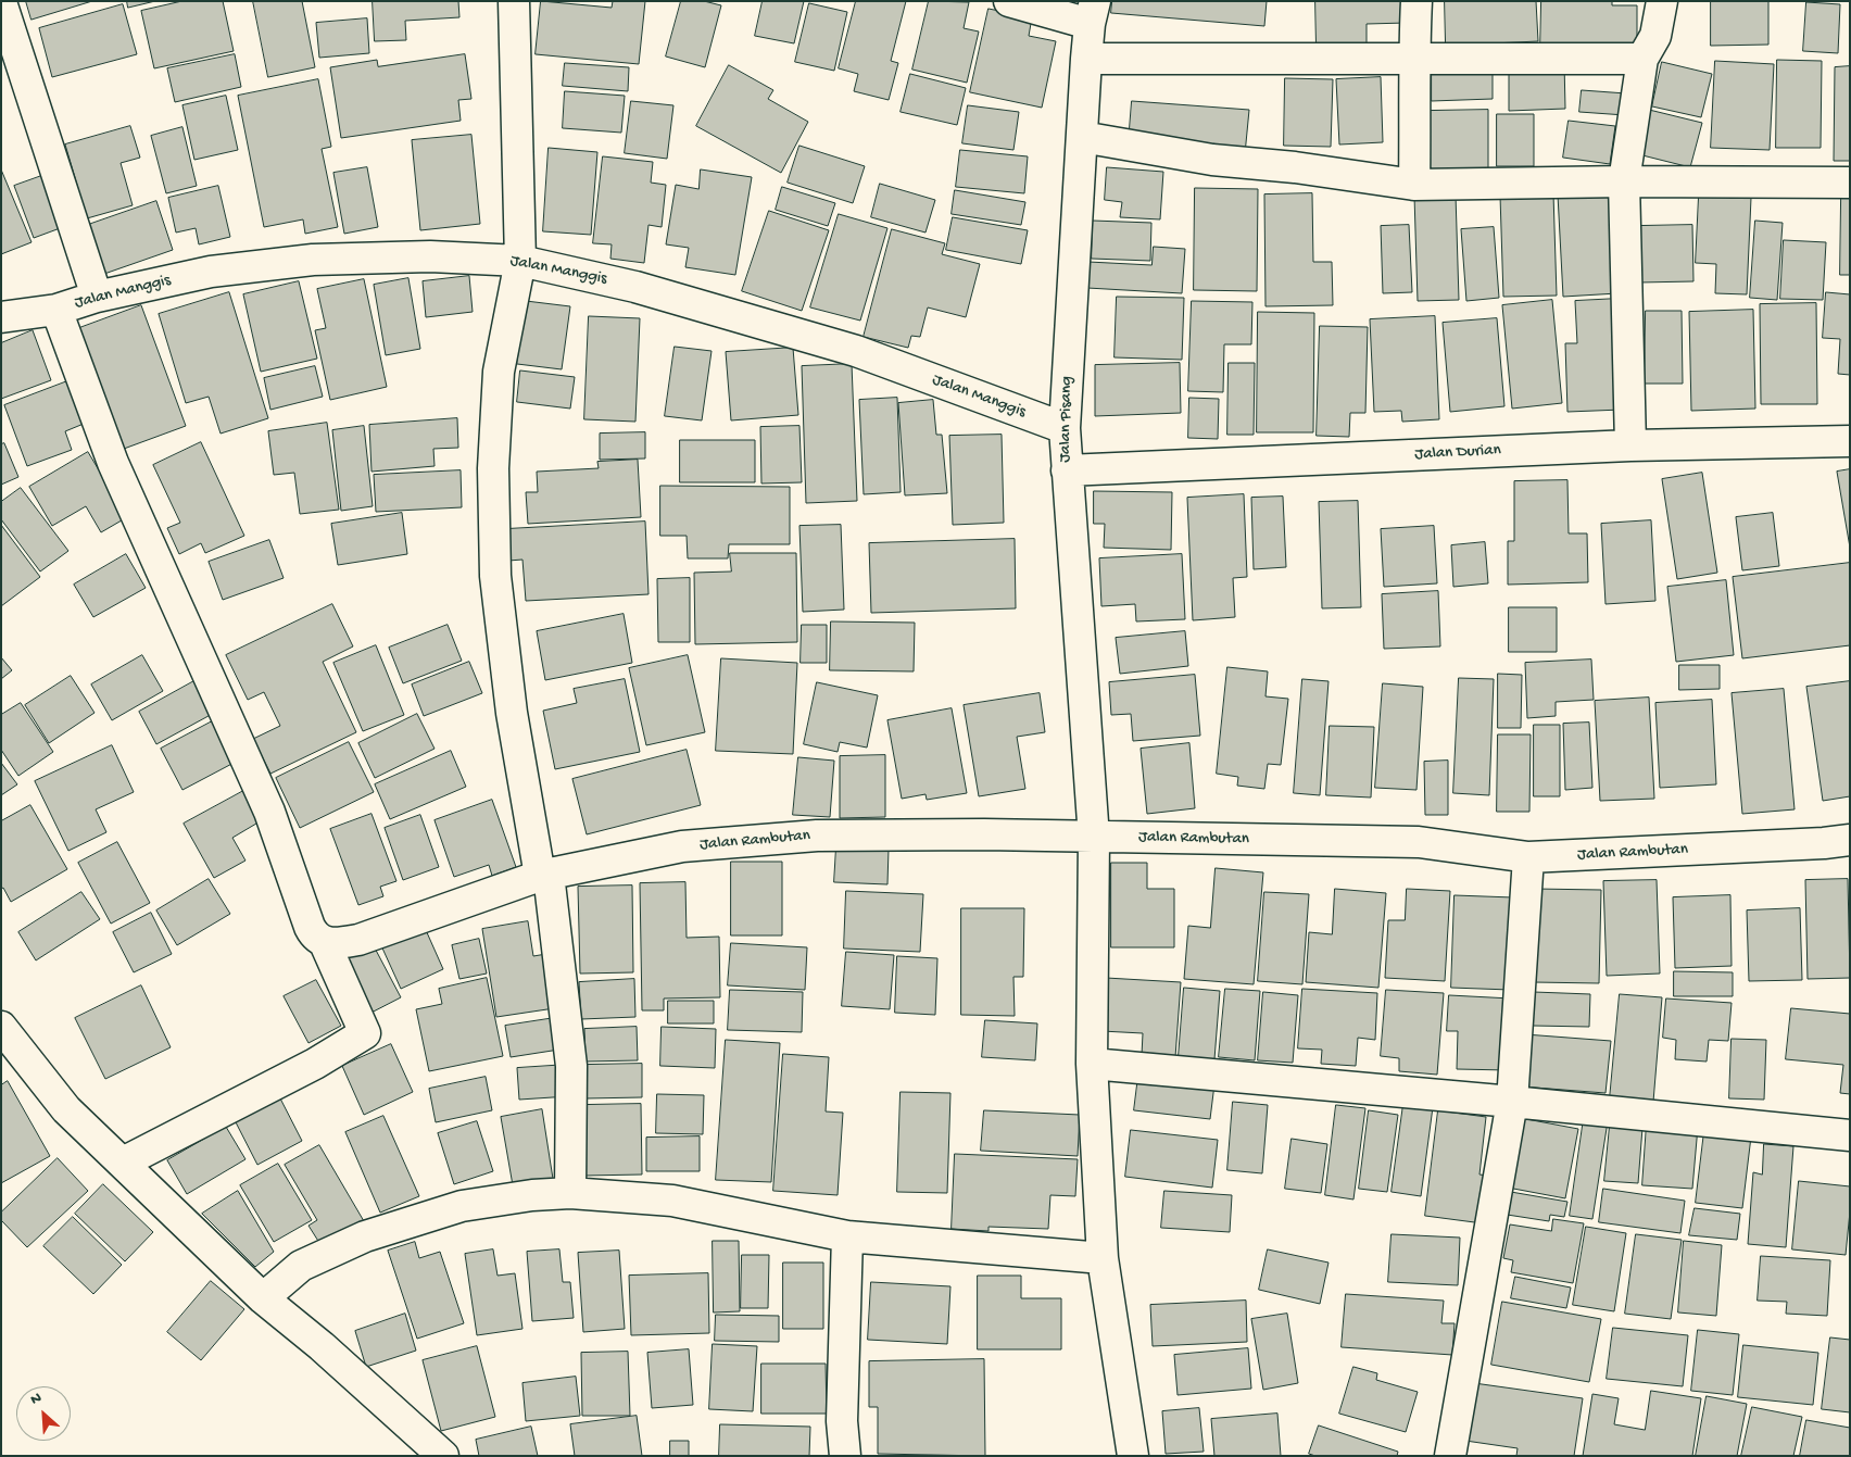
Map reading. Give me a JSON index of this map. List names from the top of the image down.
{
  "streets": {
    "street": [
      "Jalan Manggis",
      "Jalan Pisang",
      "Jalan Durian",
      "Jalan Rambutan"
    ]
  },
  "crossings": [
    ["Jalan Manggis", "Jalan Pisang"],
    ["Jalan Pisang", "Jalan Durian"],
    ["Jalan Pisang", "Jalan Rambutan"]
  ],
  "north": "top left"
}
